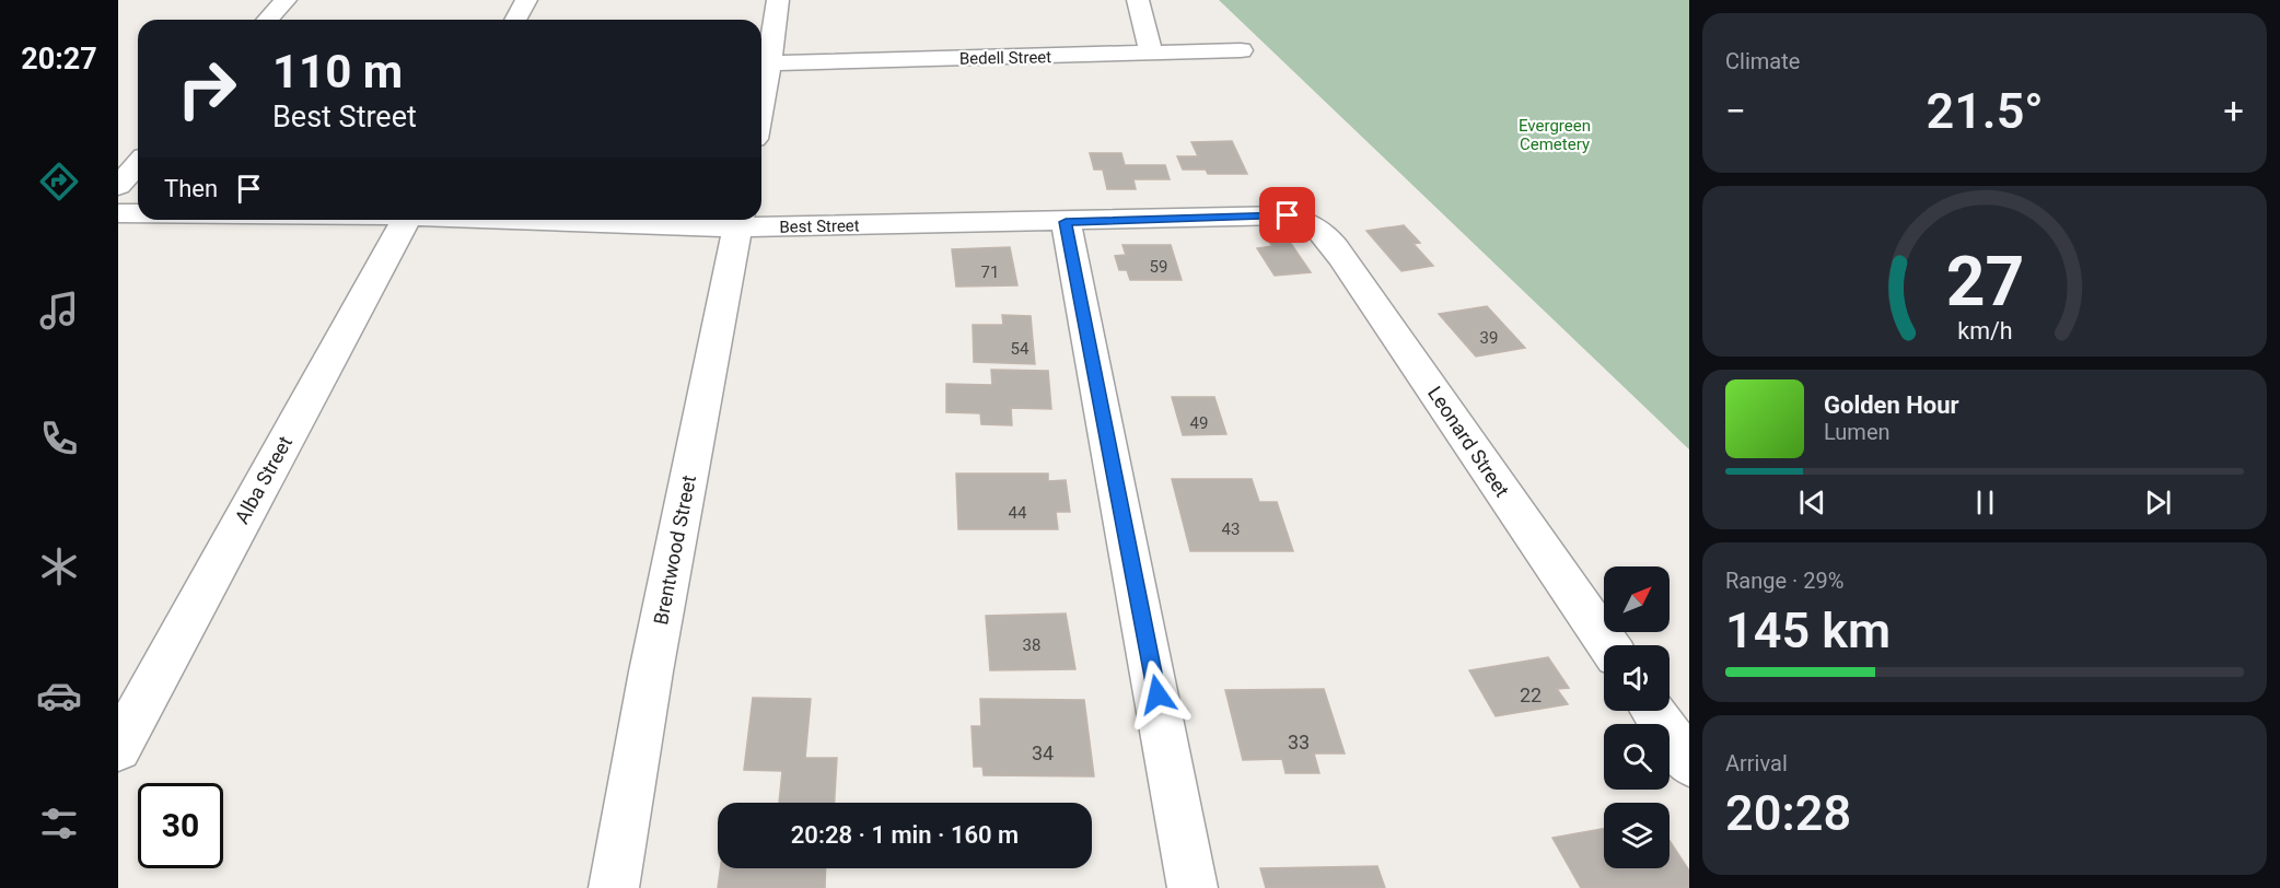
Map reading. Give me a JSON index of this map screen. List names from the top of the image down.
{
  "streets": {
    "street": [
      "Bedell Street",
      "Best Street",
      "Leonard Street",
      "Alba Street",
      "Brentwood Street"
    ]
  },
  "crossings": [
    ["Best Street", "Leonard Street"],
    ["Best Street", "Brentwood Street"]
  ],
  "parks": ["Evergreen Cemetery"],
  "house_numbers": [
    "59",
    "71",
    "39",
    "54",
    "49",
    "44",
    "43",
    "38",
    "22",
    "33",
    "34"
  ],
  "north": "top right",
  "page": {
    "tabs": "20:27",
    "tile": [
      "Climate",
      ["Range · 29%", "145 km"],
      ["Arrival", "20:28"]
    ],
    "turn": ["110 m", "Best Street"],
    "heat": ["−", "21.5°", "+"],
    "then": "Then",
    "song": ["Golden Hour", "Lumen"],
    "limit": "30",
    "trip": "20:28 · 1 min · 160 m",
    "gauge": ["27", "km/h"]
  }
}
